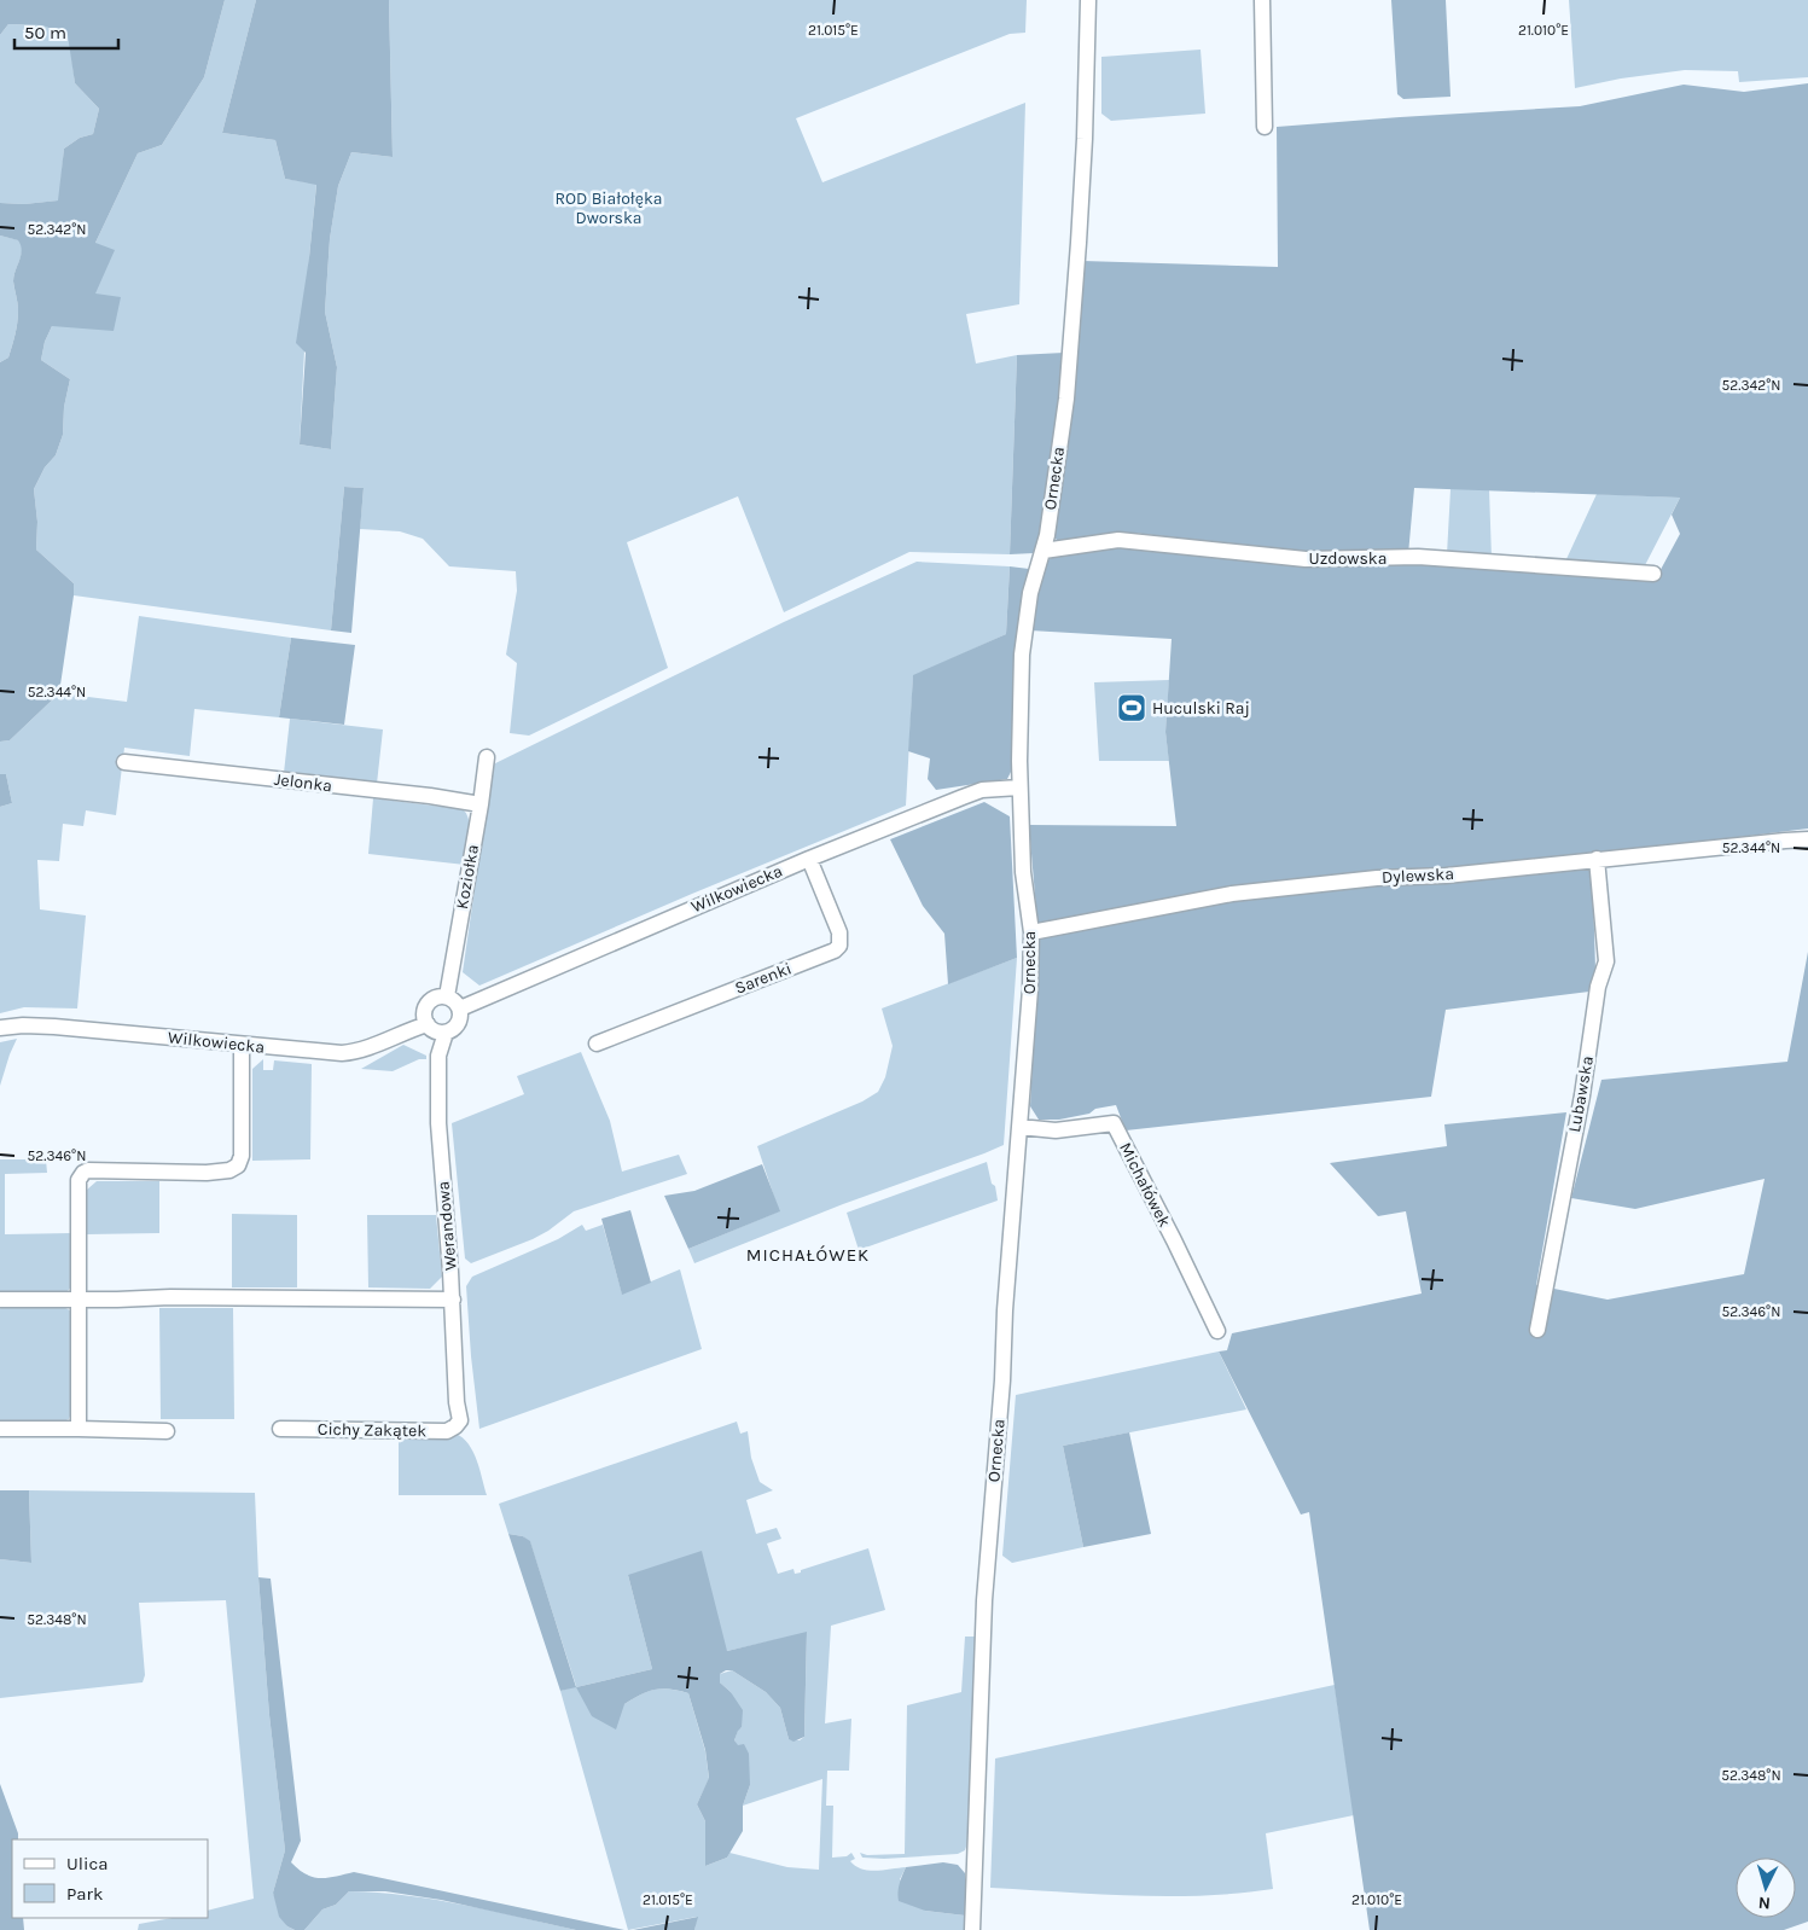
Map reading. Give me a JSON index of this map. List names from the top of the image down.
{
  "streets": {
    "street": [
      "Ornecka",
      "Uzdowska",
      "Jelonka",
      "Dylewska",
      "Koziołka",
      "Wilkowiecka",
      "Sarenki",
      "Lubawska",
      "Michałówek",
      "Werandowa",
      "Cichy Zakątek"
    ]
  },
  "crossings": [
    ["Ornecka", "Uzdowska"],
    ["Ornecka", "Dylewska"],
    ["Ornecka", "Wilkowiecka"],
    ["Ornecka", "Michałówek"],
    ["Jelonka", "Koziołka"],
    ["Dylewska", "Lubawska"],
    ["Koziołka", "Wilkowiecka"],
    ["Koziołka", "Werandowa"],
    ["Wilkowiecka", "Sarenki"],
    ["Wilkowiecka", "Werandowa"],
    ["Werandowa", "Cichy Zakątek"]
  ],
  "districts": ["MICHAŁÓWEK"],
  "parks": ["ROD Białołęka Dworska"],
  "places": {
    "sports": ["Huculski Raj"]
  },
  "legend": ["Ulica", "Park"],
  "scale_bar": "50 m",
  "north": "bottom",
  "coordinates": [
    "21.015°E",
    "21.010°E",
    "52.342°N",
    "52.344°N",
    "52.346°N",
    "52.348°N"
  ]
}
